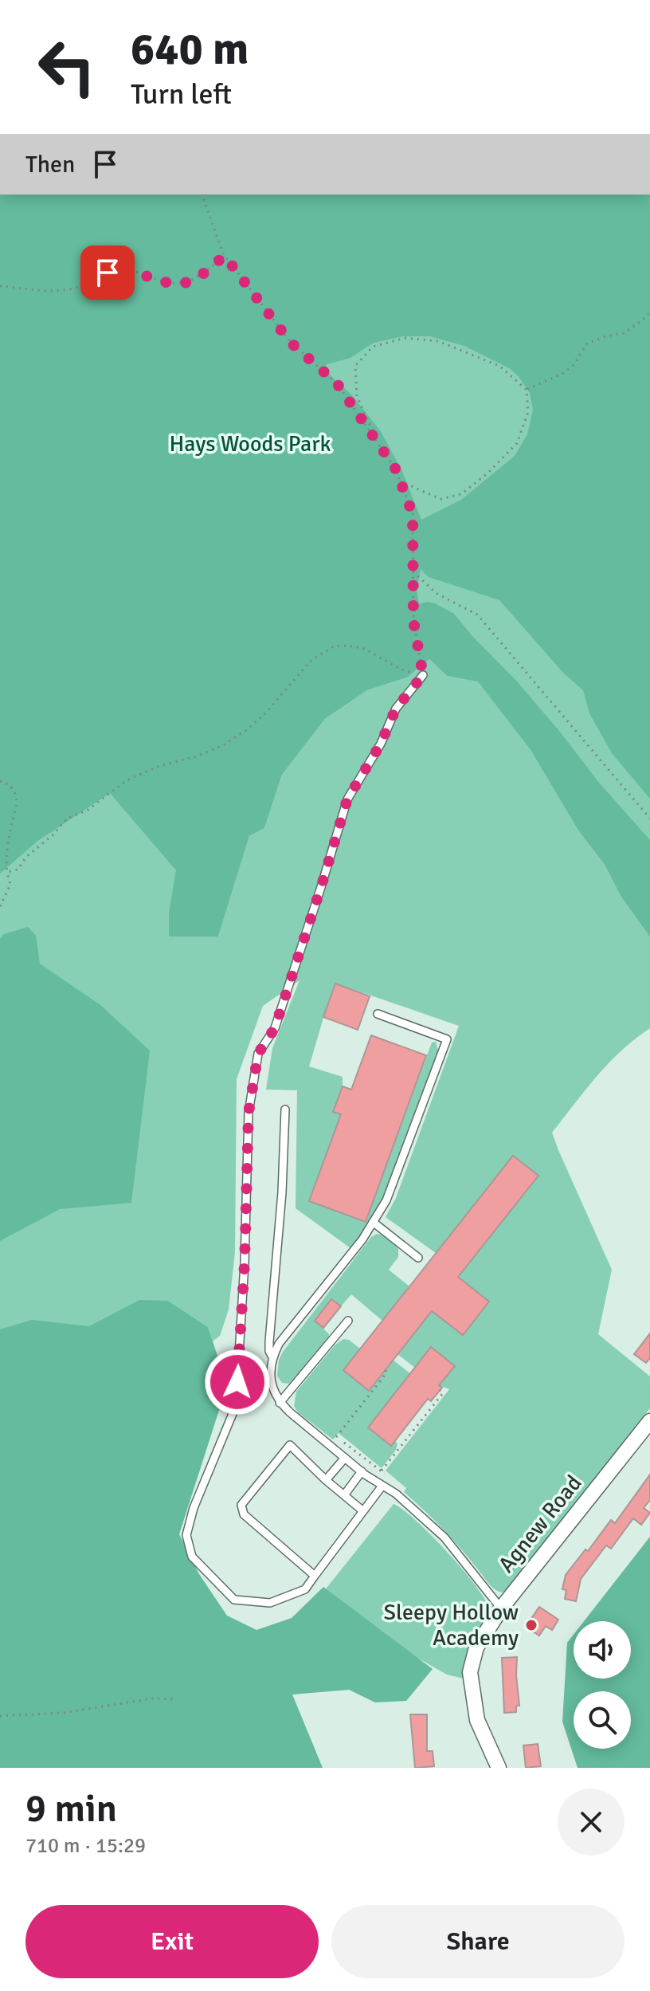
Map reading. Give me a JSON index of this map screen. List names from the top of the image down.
{
  "streets": {
    "street": ["Agnew Road"]
  },
  "parks": ["Hays Woods Park"],
  "places": ["Sleepy Hollow Academy"],
  "page": {
    "turn": ["640 m", "Turn left"],
    "then": "Then",
    "heading": ["9 min", "710 m · 15:29"],
    "buttons": ["Exit", "Share"]
  }
}
